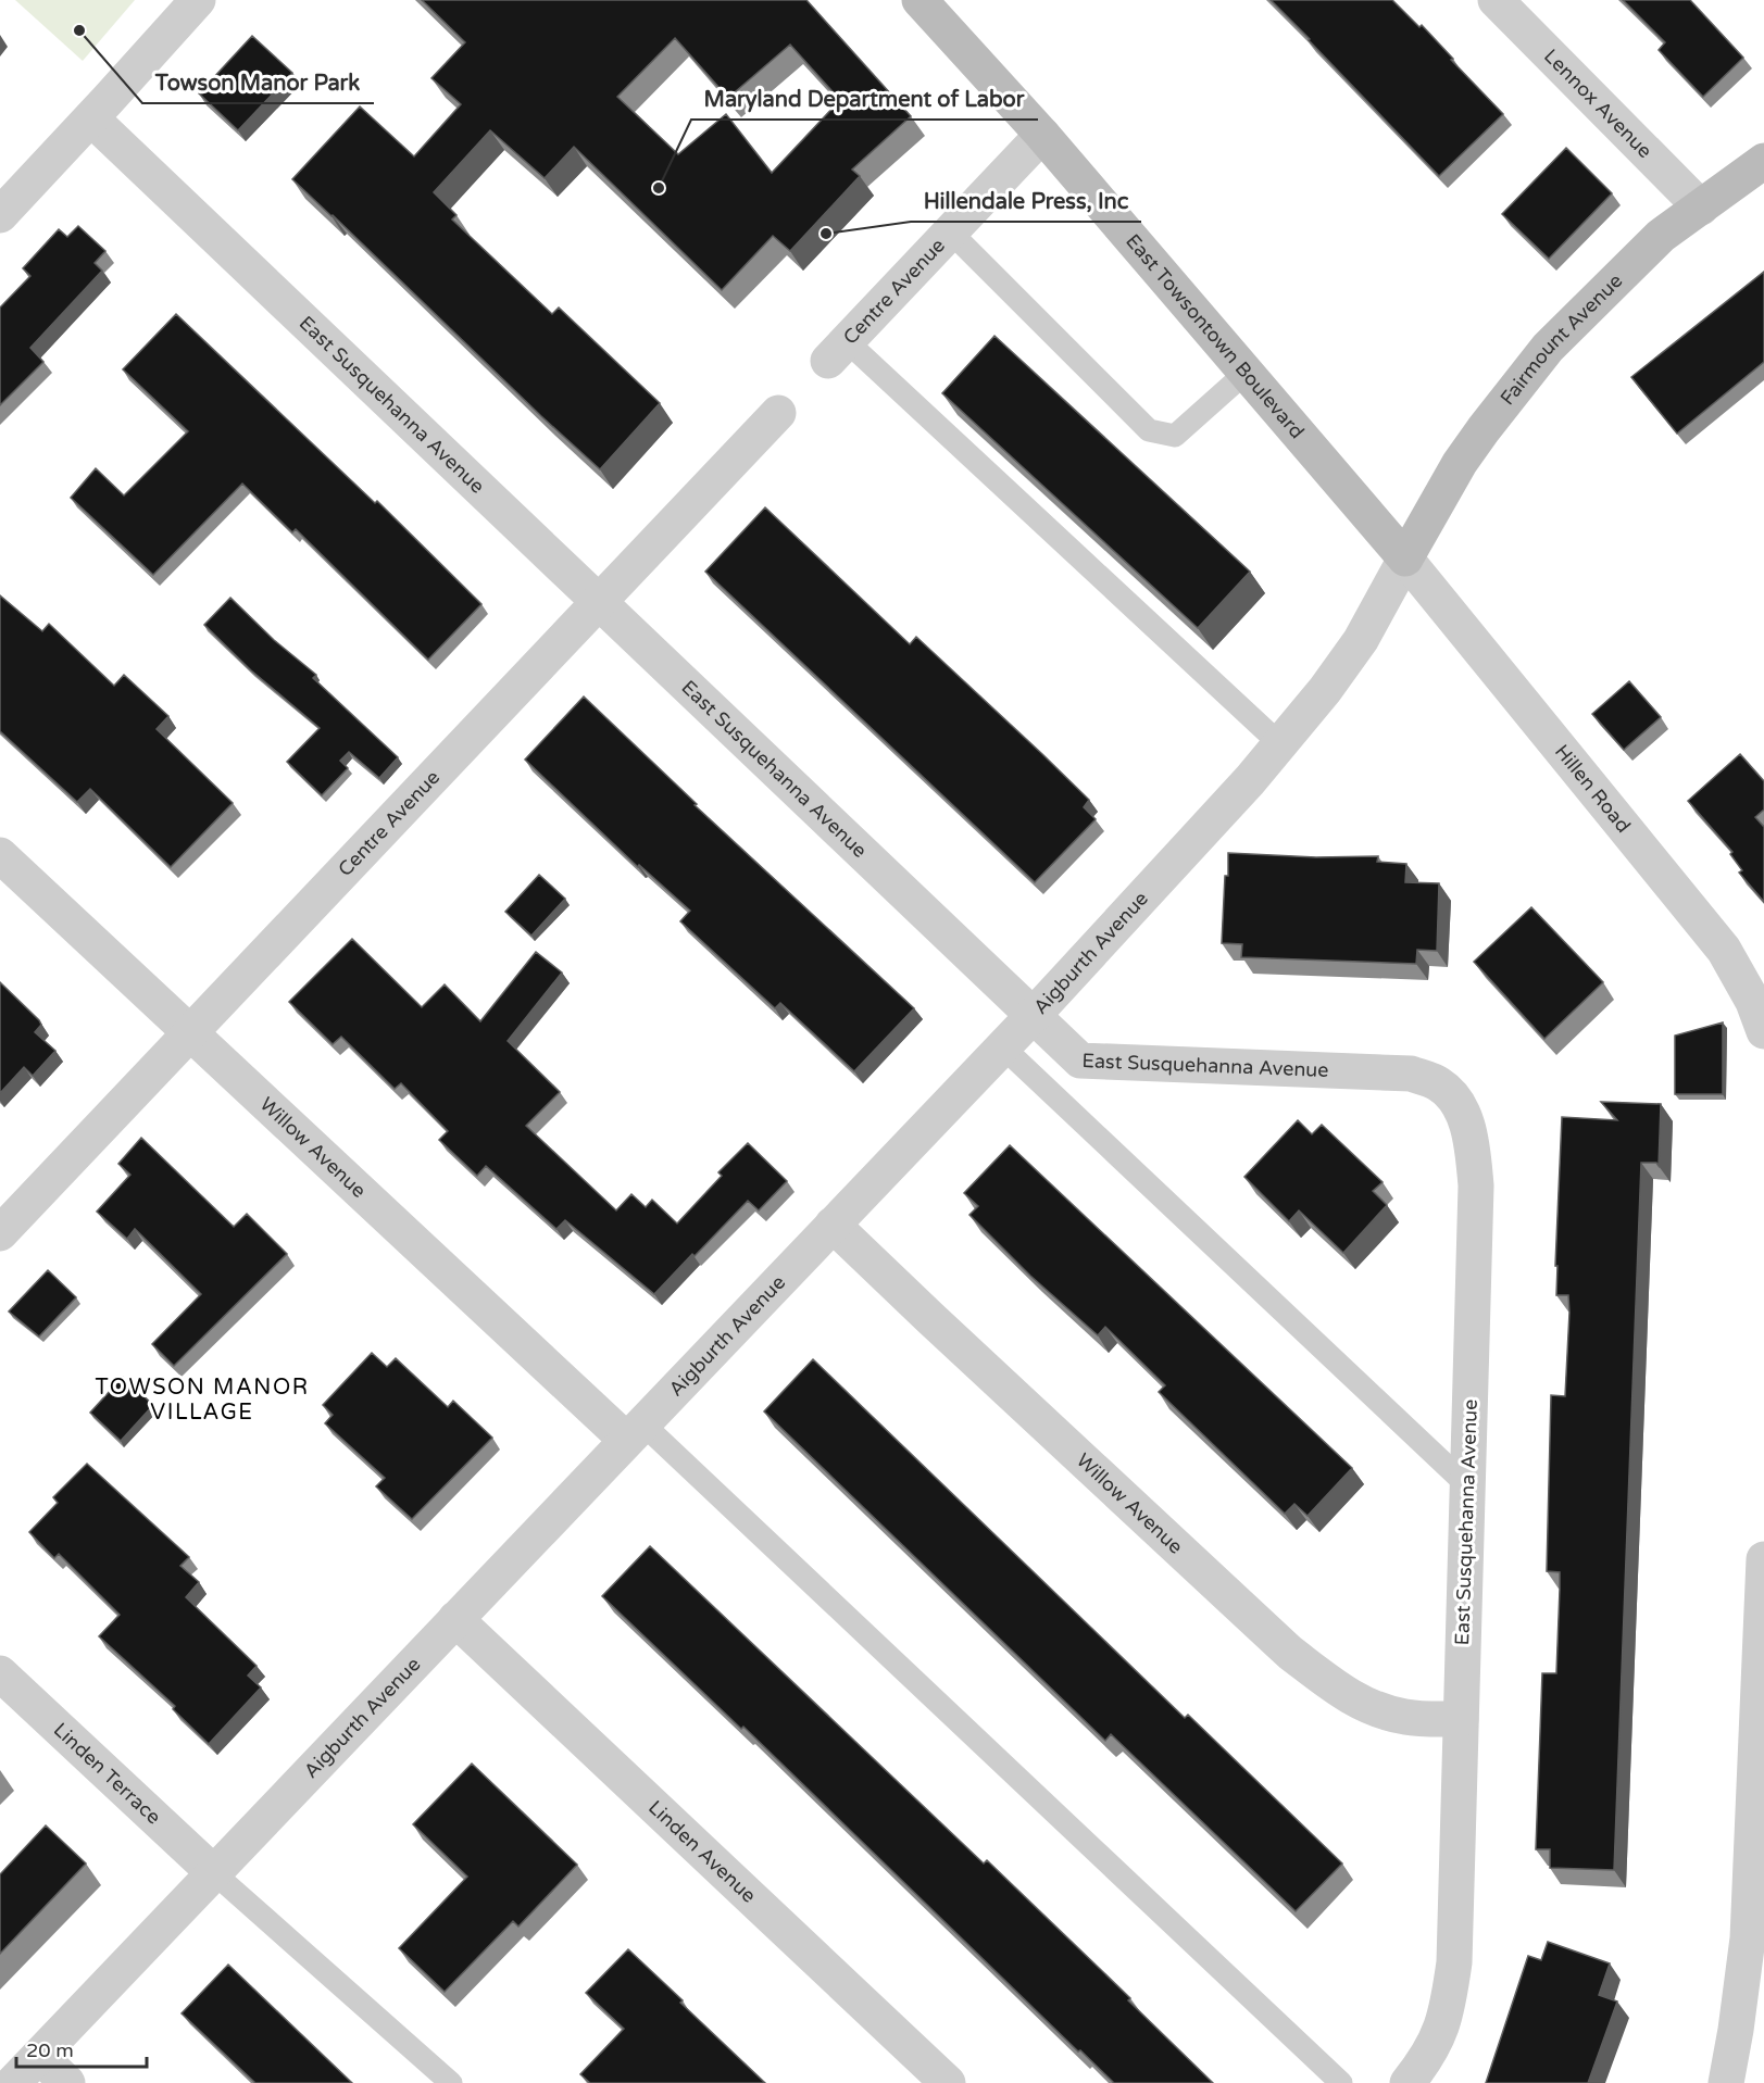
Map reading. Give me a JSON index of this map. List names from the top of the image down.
{
  "streets": {
    "main road": ["East Towsontown Boulevard", "Fairmount Avenue"],
    "street": [
      "Lennox Avenue",
      "Centre Avenue",
      "East Susquehanna Avenue",
      "Hillen Road",
      "Aigburth Avenue",
      "Willow Avenue",
      "Linden Terrace",
      "Linden Avenue"
    ]
  },
  "crossings": [
    ["Lennox Avenue", "Fairmount Avenue"],
    ["Centre Avenue", "East Towsontown Boulevard"],
    ["Centre Avenue", "East Susquehanna Avenue"],
    ["Centre Avenue", "Willow Avenue"],
    ["East Towsontown Boulevard", "Fairmount Avenue"],
    ["East Towsontown Boulevard", "Hillen Road"],
    ["East Towsontown Boulevard", "Aigburth Avenue"],
    ["Fairmount Avenue", "Hillen Road"],
    ["Fairmount Avenue", "Aigburth Avenue"],
    ["East Susquehanna Avenue", "Aigburth Avenue"],
    ["East Susquehanna Avenue", "Willow Avenue"],
    ["Hillen Road", "Aigburth Avenue"],
    ["Aigburth Avenue", "Willow Avenue"],
    ["Aigburth Avenue", "Linden Terrace"],
    ["Aigburth Avenue", "Linden Avenue"]
  ],
  "districts": ["TOWSON MANOR VILLAGE"],
  "places": ["Towson Manor Park", "Maryland Department of Labor", "Hillendale Press, Inc"],
  "scale_bar": "20 m"
}
